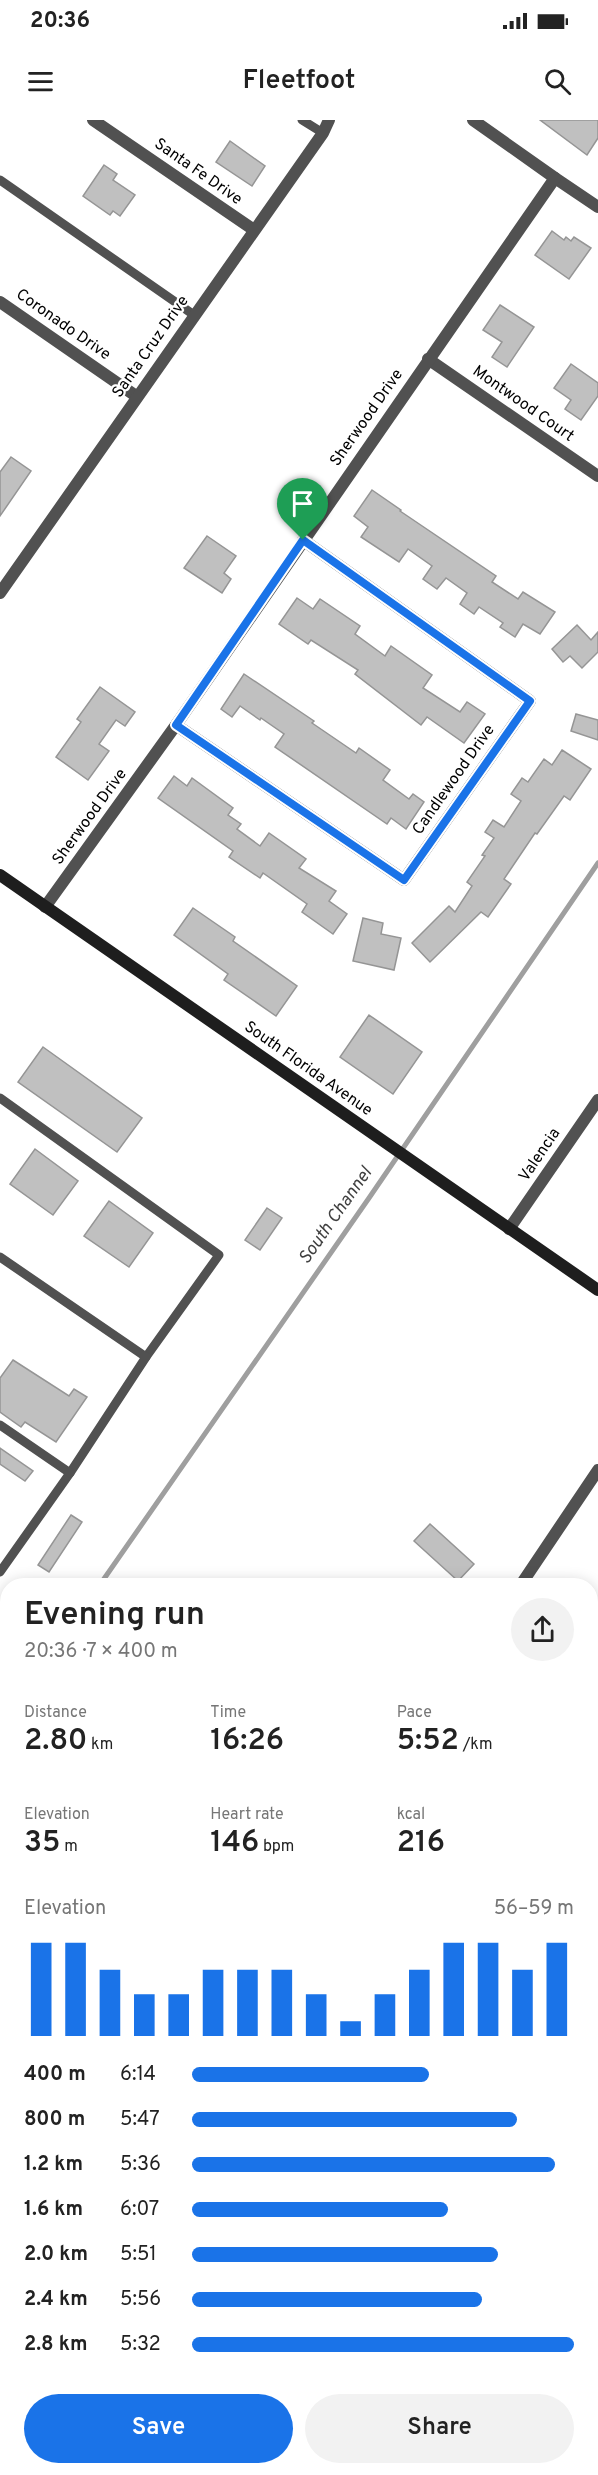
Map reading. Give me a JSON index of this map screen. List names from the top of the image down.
{
  "streets": {
    "main road": ["South Florida Avenue"],
    "street": [
      "Santa Fe Drive",
      "Coronado Drive",
      "Santa Cruz Drive",
      "Montwood Court",
      "Sherwood Drive",
      "Candlewood Drive",
      "Valencia"
    ]
  },
  "crossings": [
    ["Santa Fe Drive", "Santa Cruz Drive"],
    ["Coronado Drive", "Santa Cruz Drive"],
    ["Montwood Court", "Sherwood Drive"],
    ["Sherwood Drive", "Candlewood Drive"],
    ["Sherwood Drive", "South Florida Avenue"],
    ["South Florida Avenue", "Valencia"]
  ],
  "water": ["South Channel"],
  "page": {
    "status": "20:36",
    "header": "Fleetfoot",
    "heading": ["Evening run", "20:36 · 7 × 400 m"],
    "stats": [
      ["Distance", "2.80 km"],
      ["Time", "16:26"],
      ["Pace", "5:52 /km"],
      ["Elevation", "35 m"],
      ["Heart rate", "146 bpm"],
      ["kcal", "216"]
    ],
    "chart": ["Elevation", "56–59 m"],
    "list": [
      {
        "name": "400 m",
        "note": "6:14"
      },
      {
        "name": "800 m",
        "note": "5:47"
      },
      {
        "name": "1.2 km",
        "note": "5:36"
      },
      {
        "name": "1.6 km",
        "note": "6:07"
      },
      {
        "name": "2.0 km",
        "note": "5:51"
      },
      {
        "name": "2.4 km",
        "note": "5:56"
      },
      {
        "name": "2.8 km",
        "note": "5:32"
      }
    ],
    "buttons": ["Save", "Share"]
  }
}
